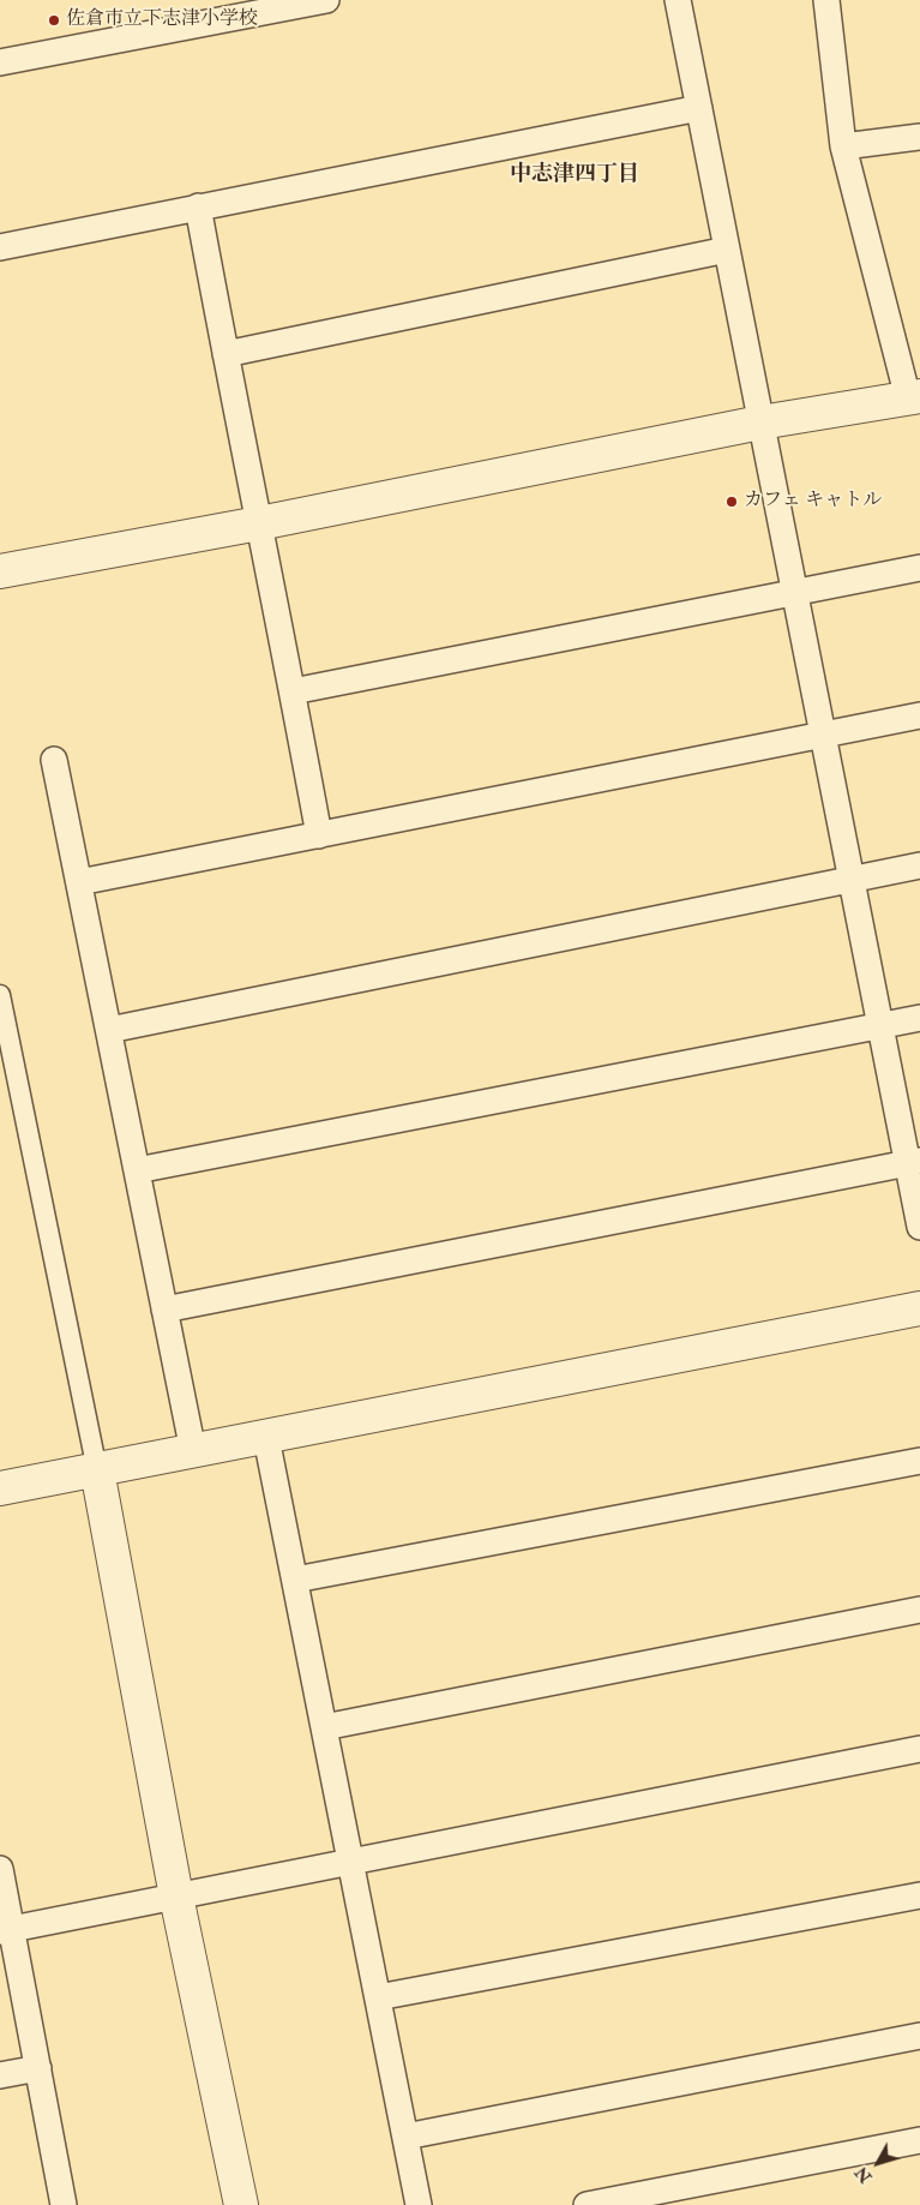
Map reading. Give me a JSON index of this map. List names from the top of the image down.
{
  "districts": ["中志津四丁目"],
  "places": ["佐倉市立下志津小学校", "カフェ キャトル"],
  "north": "bottom left"
}
